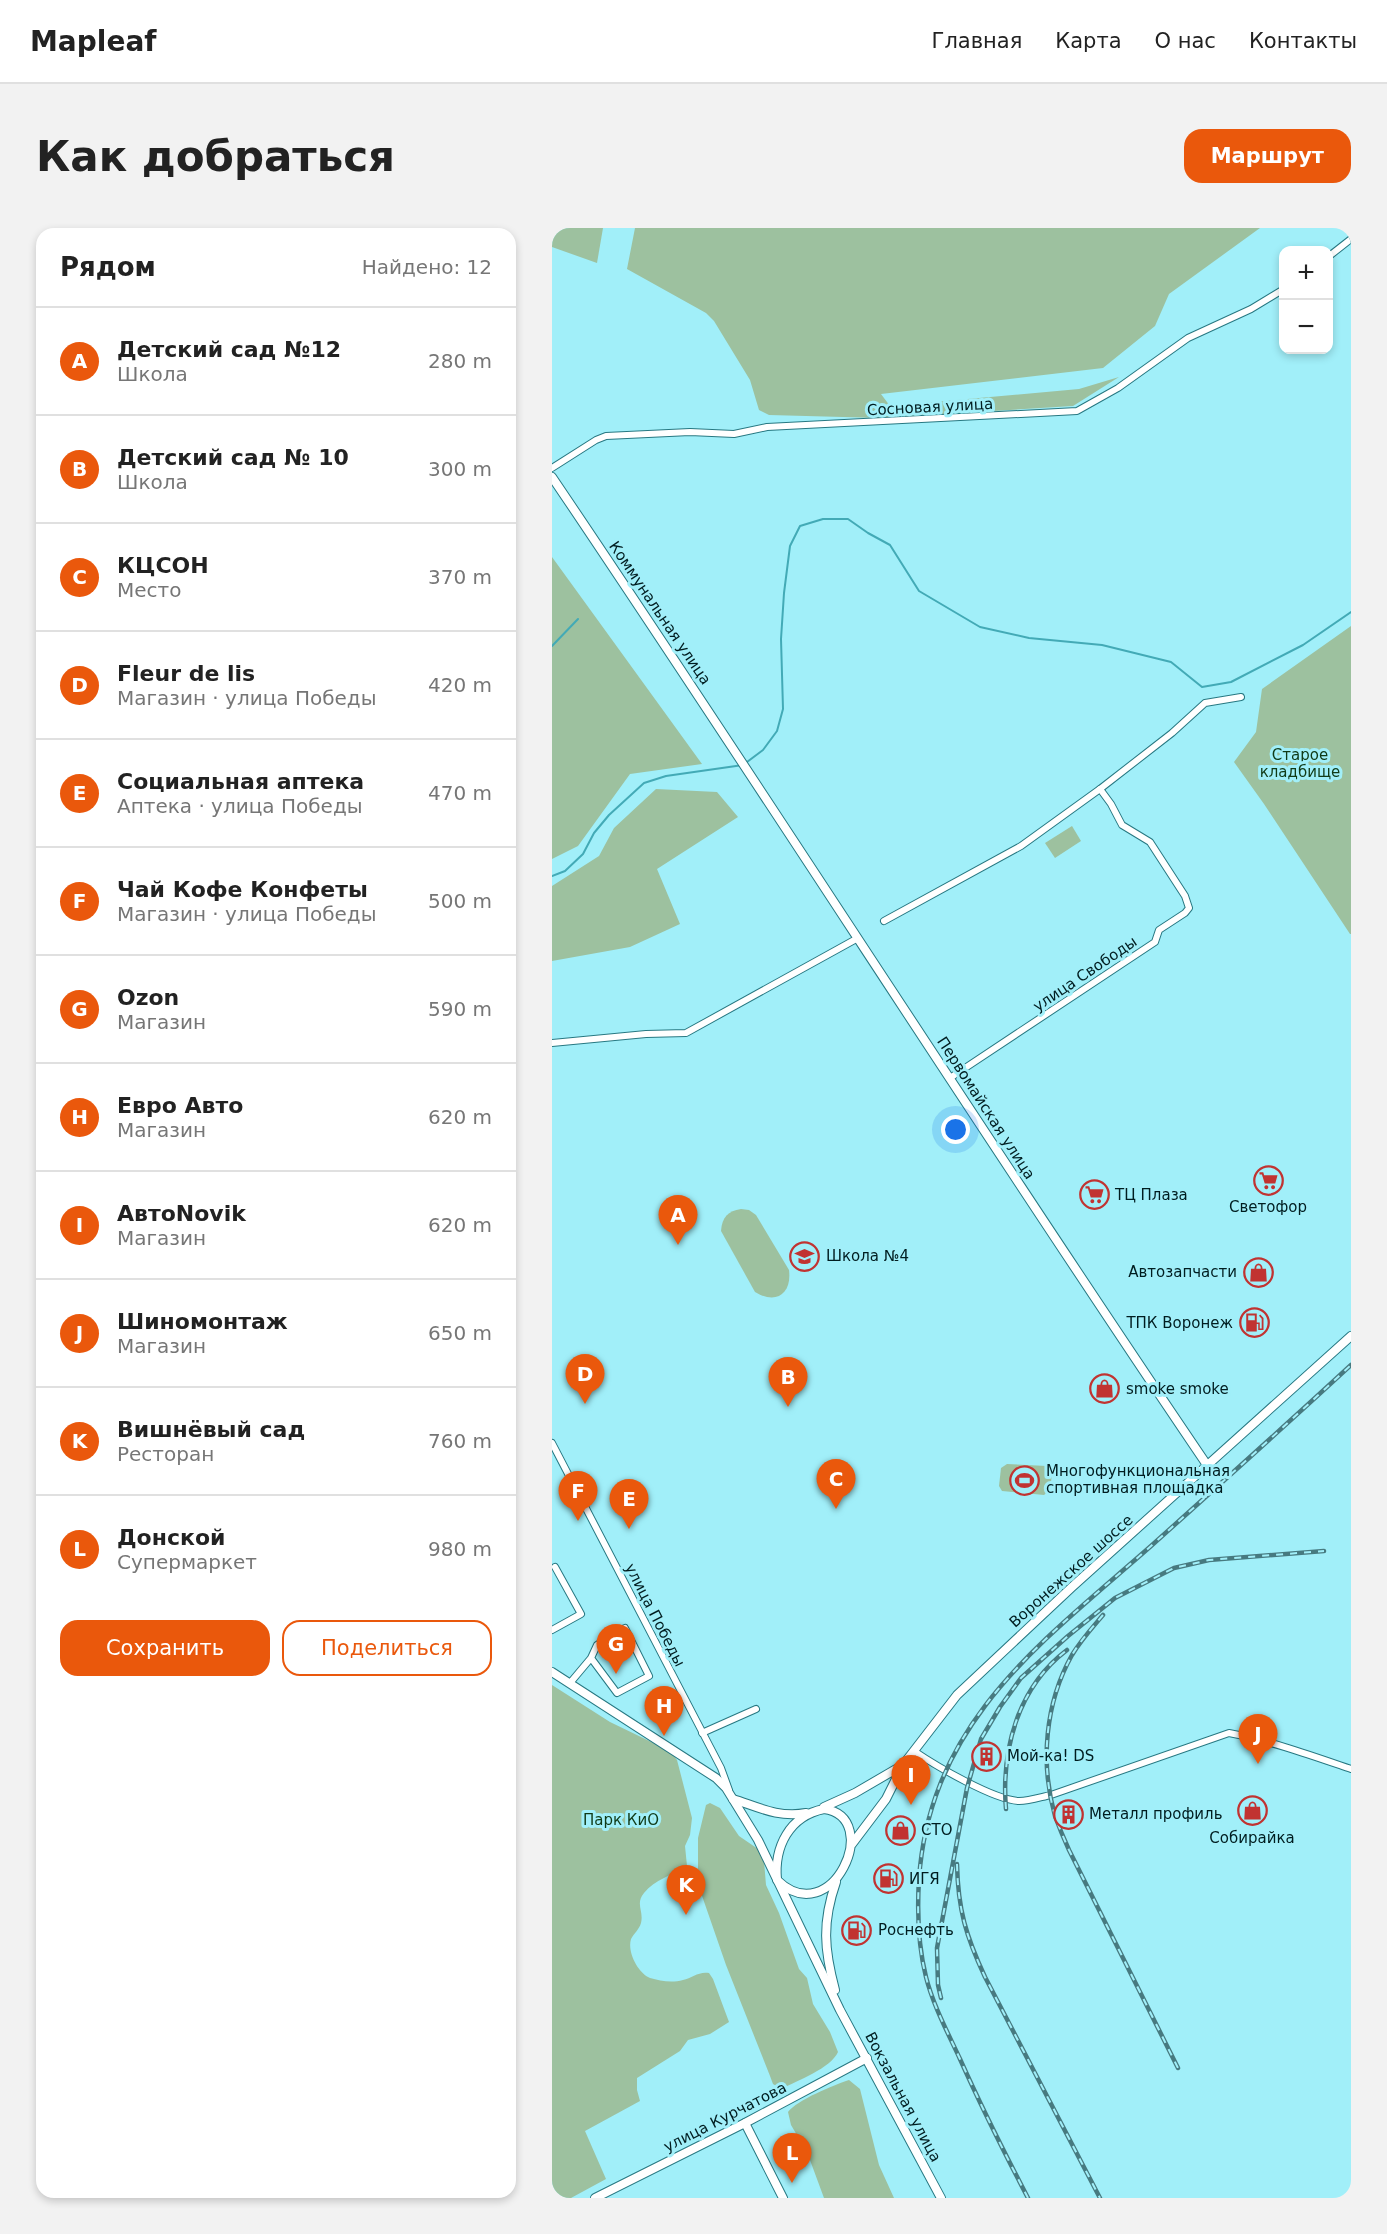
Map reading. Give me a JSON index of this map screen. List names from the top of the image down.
{
  "streets": {
    "street": [
      "Сосновая улица",
      "Коммунальная улица",
      "улица Свободы",
      "Первомайская улица",
      "Воронежское шоссе",
      "улица Победы",
      "Вокзальная улица",
      "улица Курчатова"
    ]
  },
  "crossings": [
    ["Коммунальная улица", "Первомайская улица"],
    ["улица Свободы", "Первомайская улица"],
    ["Первомайская улица", "Воронежское шоссе"],
    ["Воронежское шоссе", "Вокзальная улица"],
    ["улица Победы", "Вокзальная улица"],
    ["Вокзальная улица", "улица Курчатова"]
  ],
  "parks": ["Старое кладбище", "Парк КиО"],
  "places": {
    "supermarket": ["Светофор", "ТЦ Плаза"],
    "school or university": ["Школа №4"],
    "shop": [
      "Автозапчасти",
      "smoke smoke",
      "Собирайка",
      "СТО"
    ],
    "fuel station": ["ТПК Воронеж", "ИГЯ", "Роснефть"],
    "sports": ["Многофункциональная спортивная площадка"],
    "building": ["Мой-ка! DS", "Металл профиль"]
  },
  "page": {
    "header": "Mapleaf",
    "nav": [
      "Главная",
      "Карта",
      "О нас",
      "Контакты"
    ],
    "buttons": [
      "Маршрут",
      ["Сохранить", "Поделиться"]
    ],
    "title": "Как добраться",
    "heading": ["Рядом", "Найдено: 12"],
    "map_buttons": ["+", "−"],
    "list": [
      {
        "mark": "A",
        "name": "Детский сад №12",
        "note": "Школа",
        "value": "280 m"
      },
      {
        "mark": "B",
        "name": "Детский сад № 10",
        "note": "Школа",
        "value": "300 m"
      },
      {
        "mark": "C",
        "name": "КЦСОН",
        "note": "Место",
        "value": "370 m"
      },
      {
        "mark": "D",
        "name": "Fleur de lis",
        "note": "Магазин · улица Победы",
        "value": "420 m"
      },
      {
        "mark": "E",
        "name": "Социальная аптека",
        "note": "Аптека · улица Победы",
        "value": "470 m"
      },
      {
        "mark": "F",
        "name": "Чай Кофе Конфеты",
        "note": "Магазин · улица Победы",
        "value": "500 m"
      },
      {
        "mark": "G",
        "name": "Ozon",
        "note": "Магазин",
        "value": "590 m"
      },
      {
        "mark": "H",
        "name": "Евро Авто",
        "note": "Магазин",
        "value": "620 m"
      },
      {
        "mark": "I",
        "name": "АвтоNovik",
        "note": "Магазин",
        "value": "620 m"
      },
      {
        "mark": "J",
        "name": "Шиномонтаж",
        "note": "Магазин",
        "value": "650 m"
      },
      {
        "mark": "K",
        "name": "Вишнёвый сад",
        "note": "Ресторан",
        "value": "760 m"
      },
      {
        "mark": "L",
        "name": "Донской",
        "note": "Супермаркет",
        "value": "980 m"
      }
    ],
    "pins": [
      "A",
      "D",
      "B",
      "C",
      "F",
      "E",
      "G",
      "H",
      "J",
      "I",
      "K",
      "L"
    ]
  }
}
